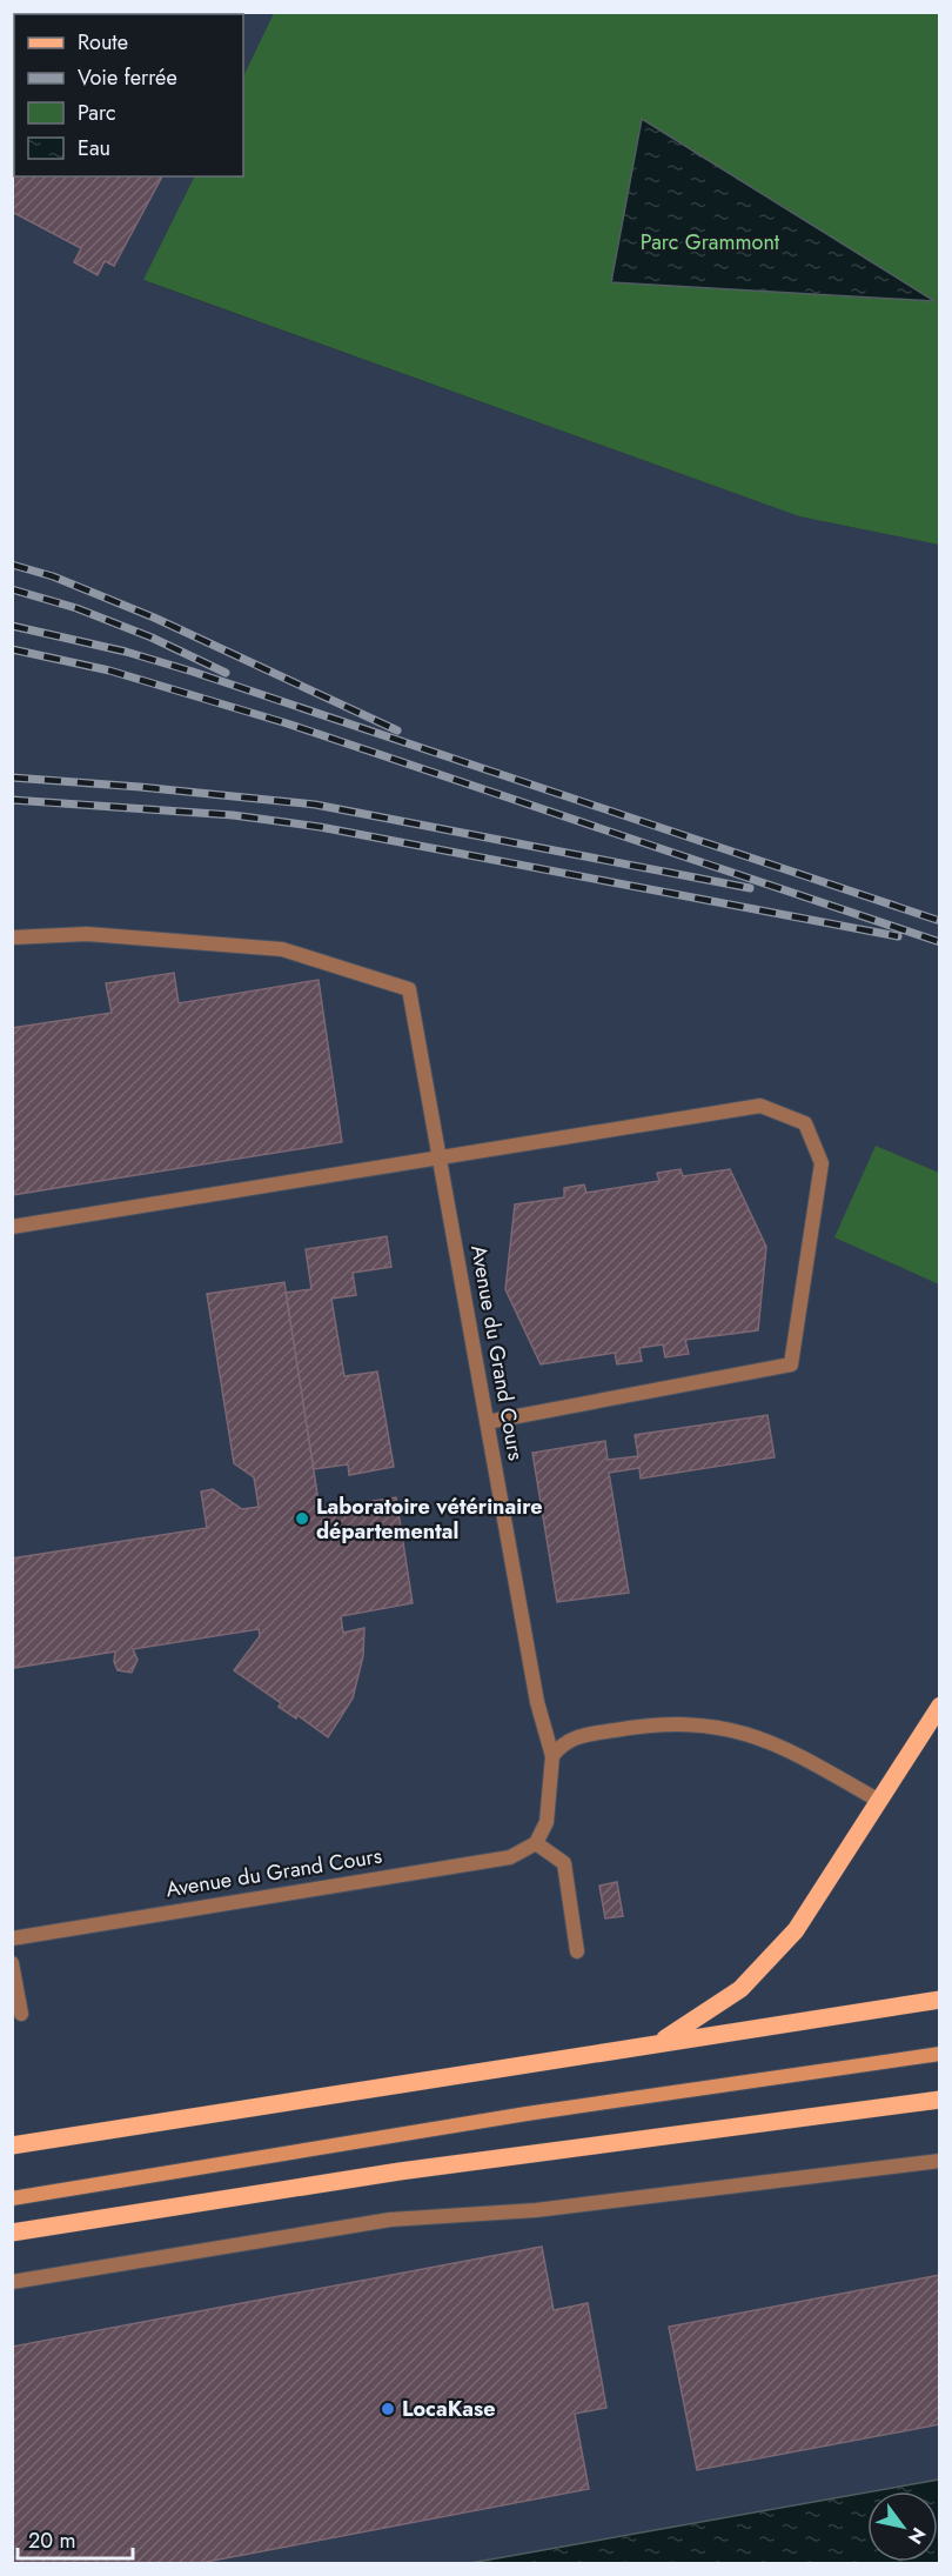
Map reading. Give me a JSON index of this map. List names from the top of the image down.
{
  "streets": {
    "street": ["Avenue du Grand Cours"]
  },
  "parks": ["Parc Grammont"],
  "places": ["Laboratoire vétérinaire départemental", "LocaKase"],
  "legend": [
    "Route",
    "Voie ferrée",
    "Parc",
    "Eau"
  ],
  "scale_bar": "20 m",
  "north": "bottom right"
}
